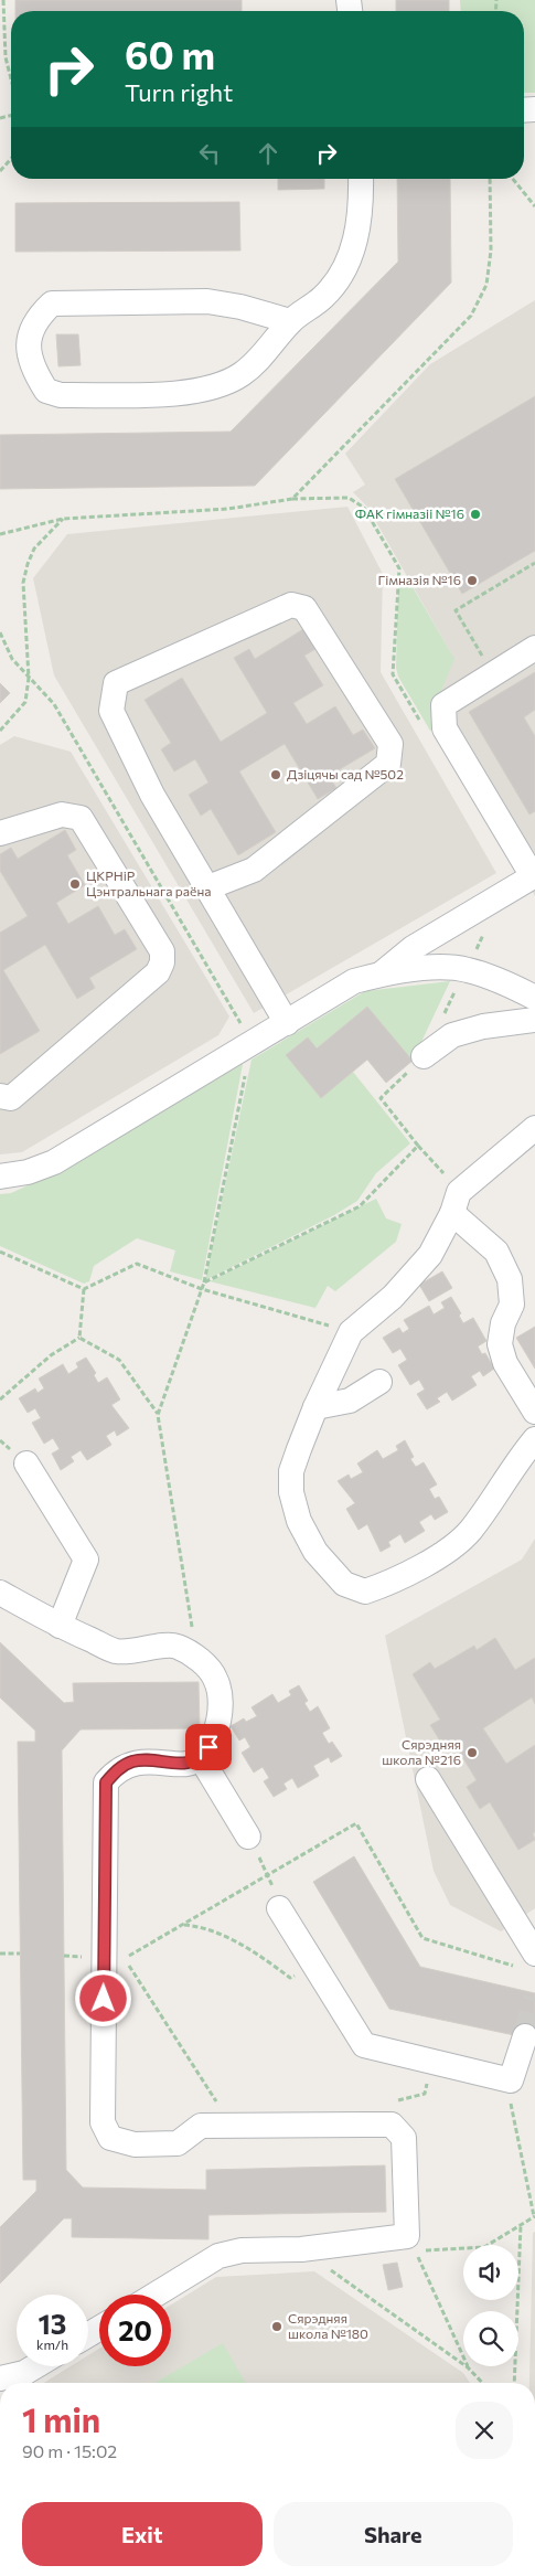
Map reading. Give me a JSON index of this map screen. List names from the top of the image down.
{
  "places": [
    "ФАК гімназіі №16",
    "Гімназія №16",
    "Дзіцячы сад №502",
    "ЦКРНіР Цэнтральнага раёна",
    "Сярэдняя школа №216",
    "Сярэдняя школа №180"
  ],
  "page": {
    "turn": ["60 m", "Turn right"],
    "speed": "13 km/h",
    "limit": "20",
    "heading": ["1 min", "90 m · 15:02"],
    "buttons": ["Exit", "Share"]
  }
}
